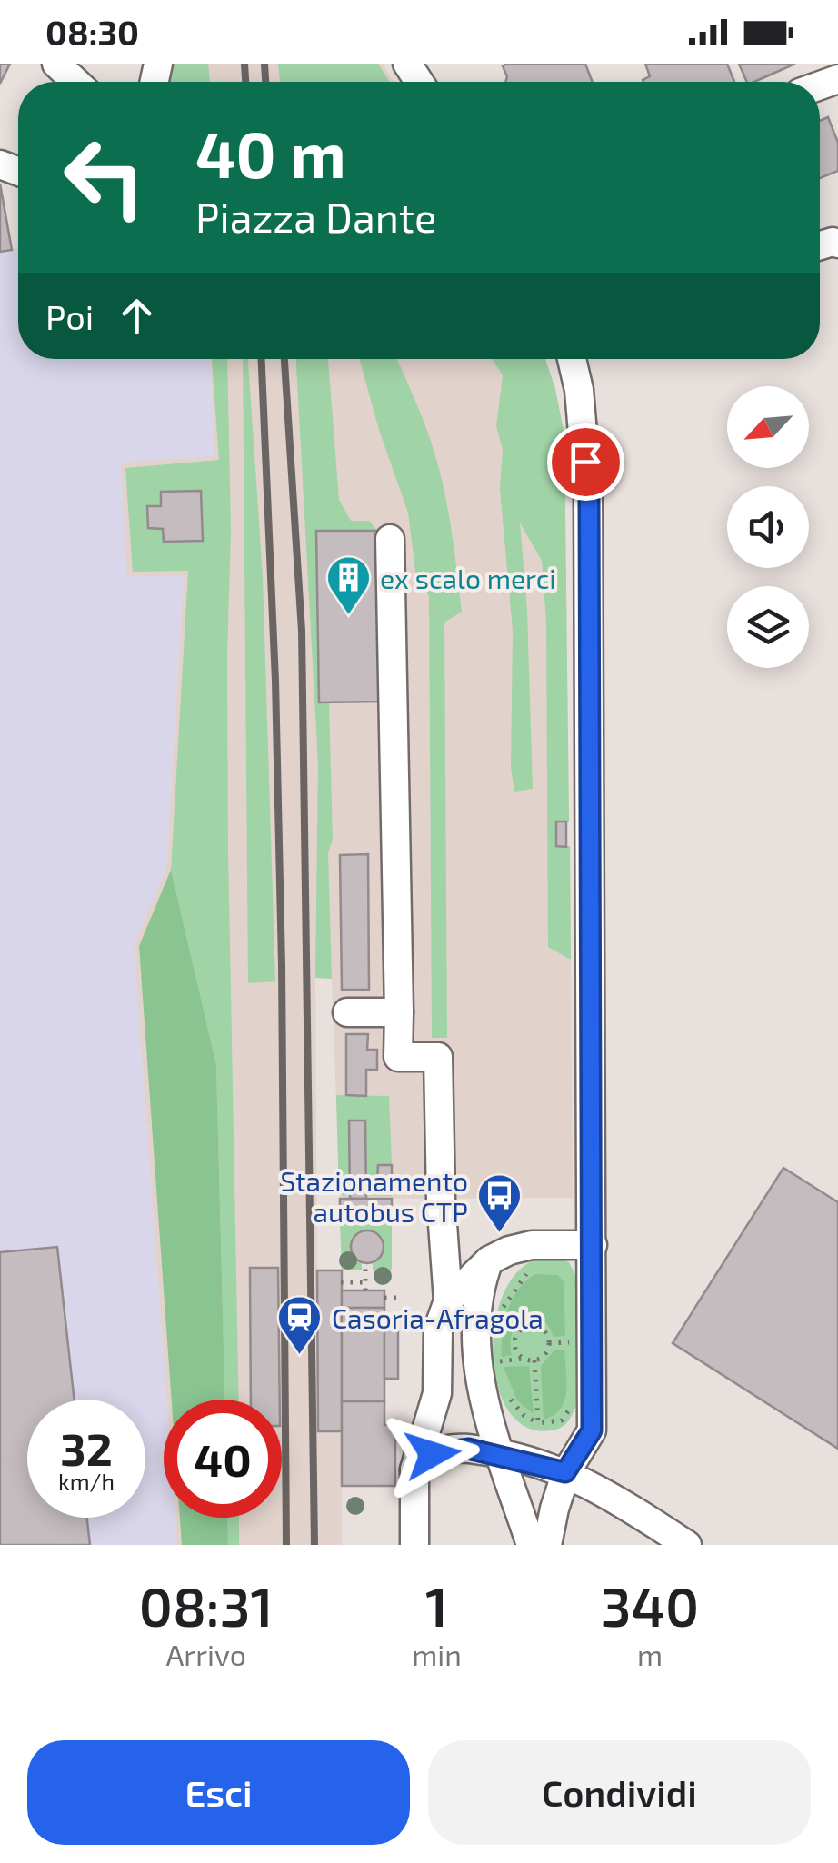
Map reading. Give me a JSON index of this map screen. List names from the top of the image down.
{
  "places": {
    "building": ["ex scalo merci"],
    "bus stop": ["Stazionamento autobus CTP"],
    "station": ["Casoria-Afragola"]
  },
  "north": "bottom left",
  "page": {
    "status": "08:30",
    "turn": ["40 m", "Piazza Dante"],
    "then": "Poi",
    "speed": "32 km/h",
    "limit": "40",
    "eta": [
      "08:31",
      "Arrivo",
      "1",
      "min",
      "340",
      "m"
    ],
    "buttons": ["Esci", "Condividi"]
  }
}
